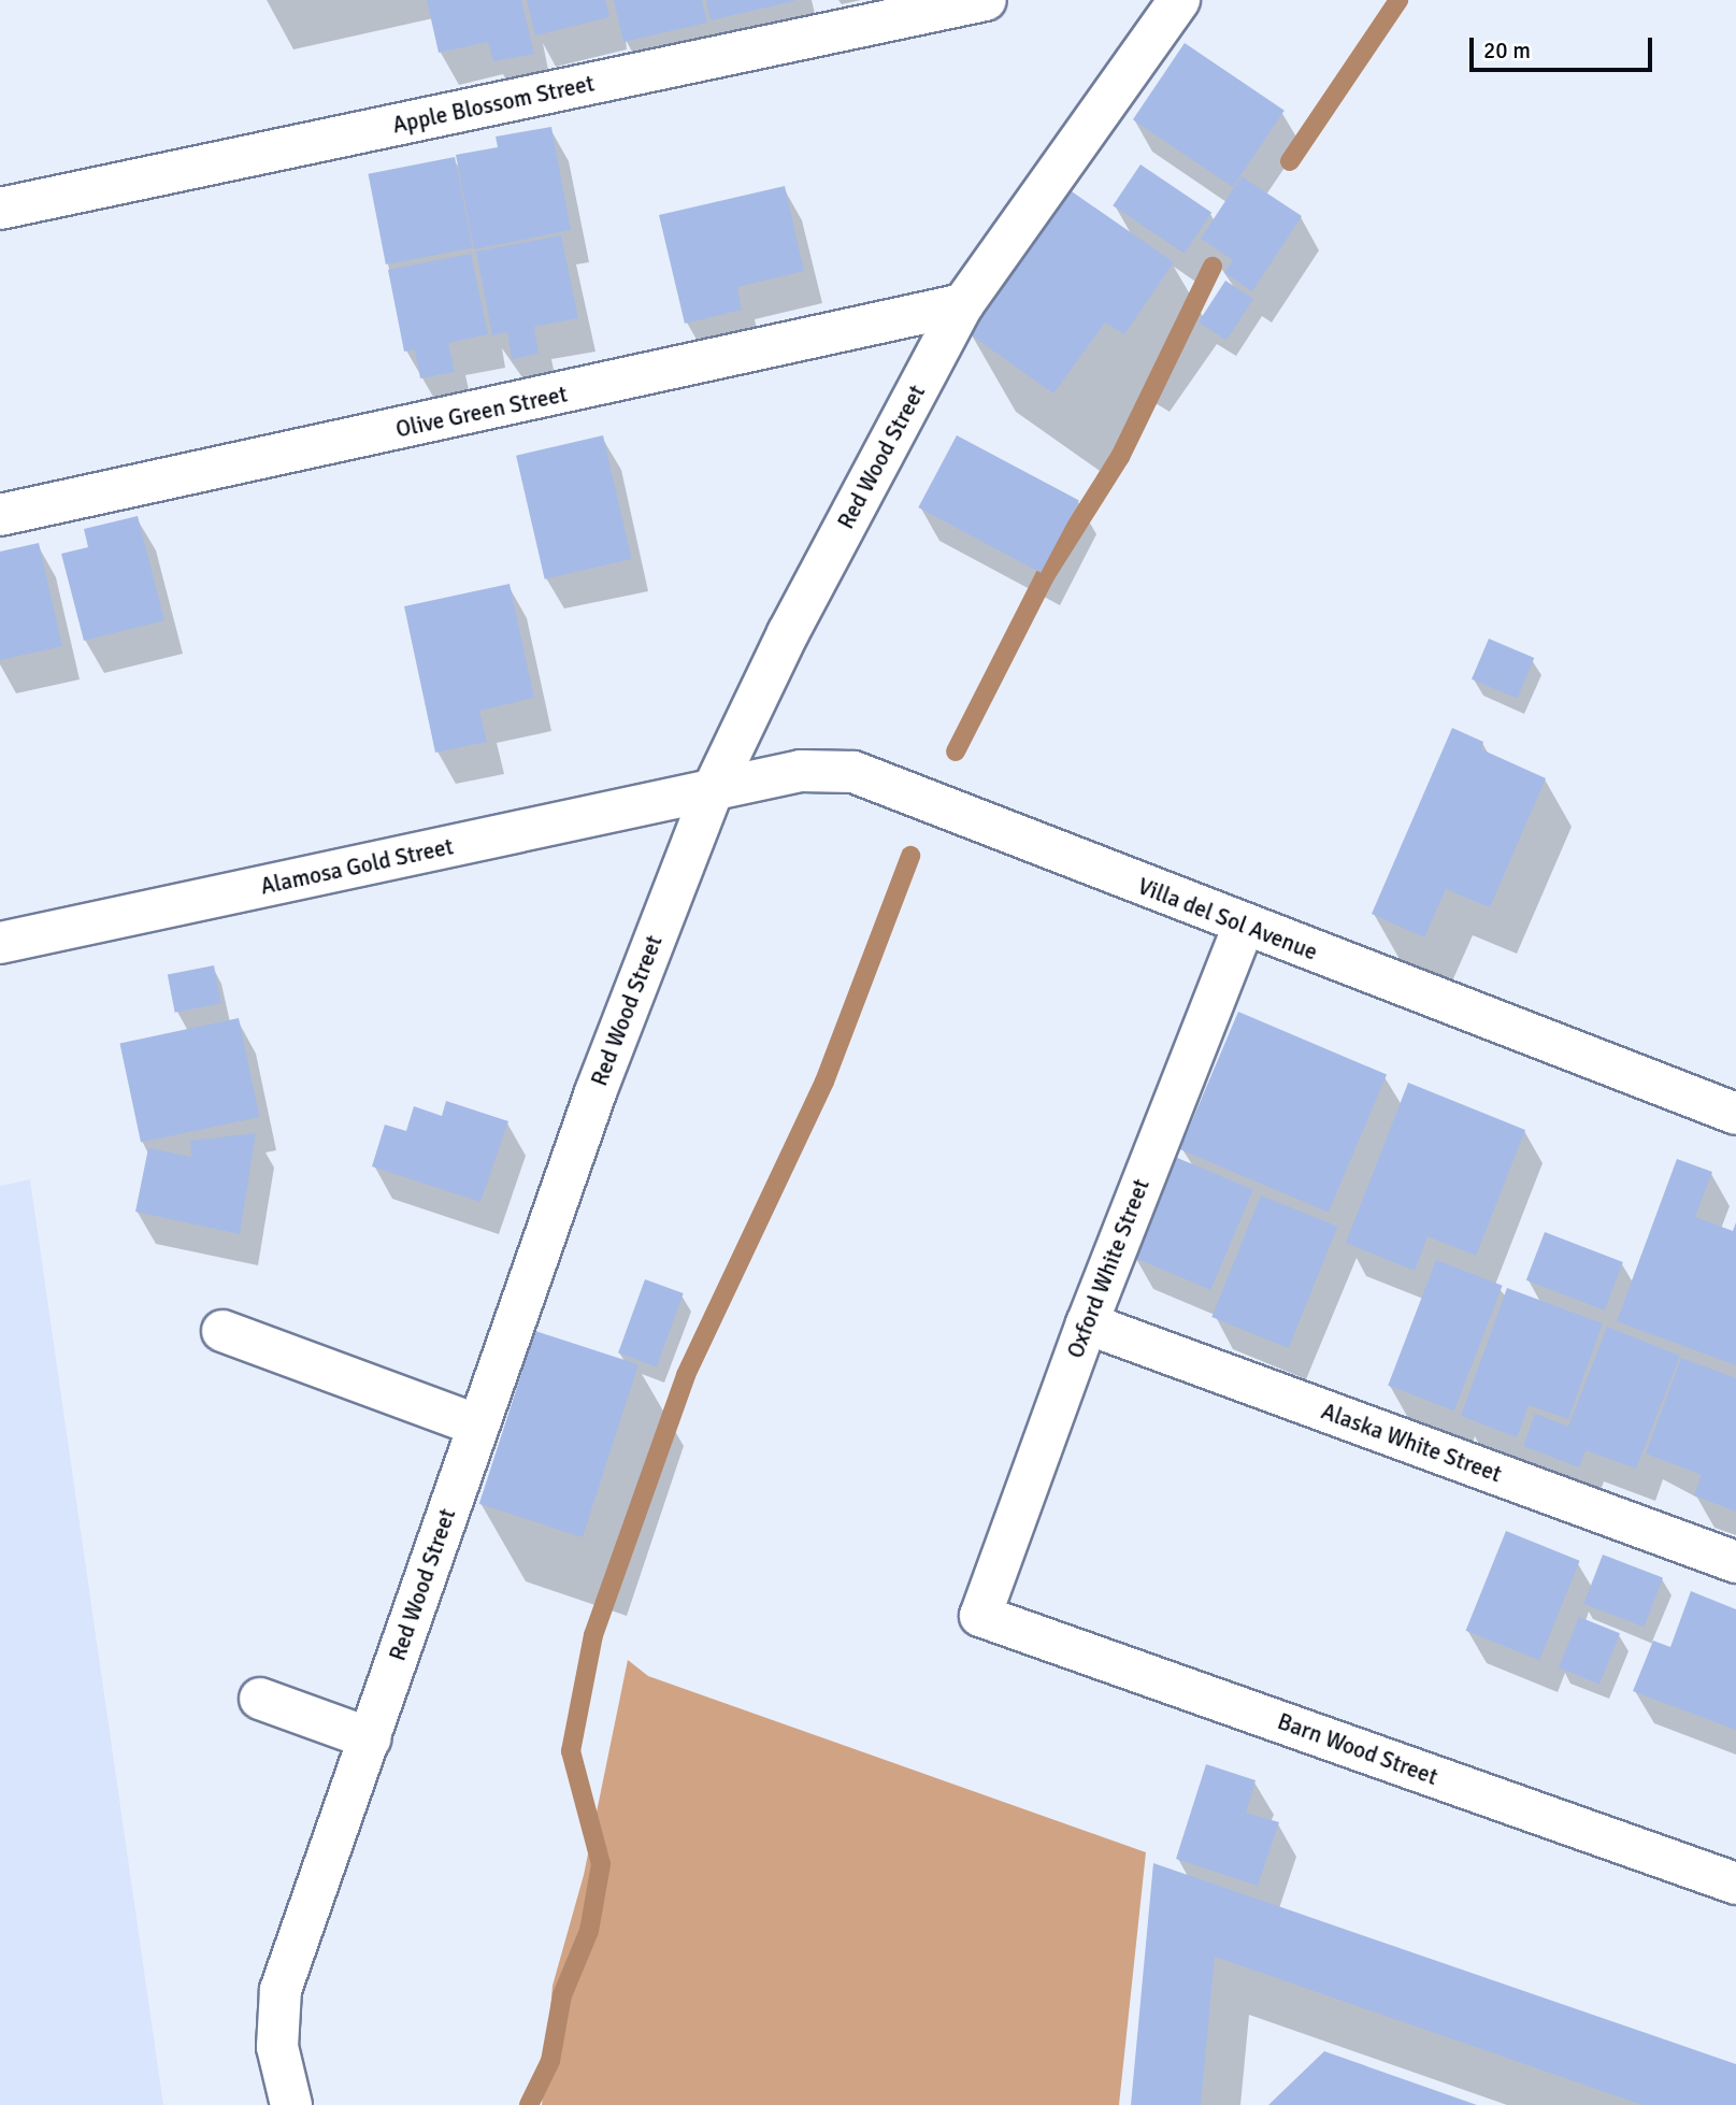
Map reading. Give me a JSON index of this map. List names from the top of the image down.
{
  "streets": {
    "street": [
      "Apple Blossom Street",
      "Olive Green Street",
      "Red Wood Street",
      "Alamosa Gold Street",
      "Villa del Sol Avenue",
      "Oxford White Street",
      "Alaska White Street",
      "Barn Wood Street"
    ]
  },
  "crossings": [
    ["Olive Green Street", "Red Wood Street"],
    ["Red Wood Street", "Alamosa Gold Street"],
    ["Red Wood Street", "Villa del Sol Avenue"],
    ["Alamosa Gold Street", "Villa del Sol Avenue"],
    ["Villa del Sol Avenue", "Oxford White Street"],
    ["Oxford White Street", "Alaska White Street"],
    ["Oxford White Street", "Barn Wood Street"]
  ],
  "scale_bar": "20 m"
}
